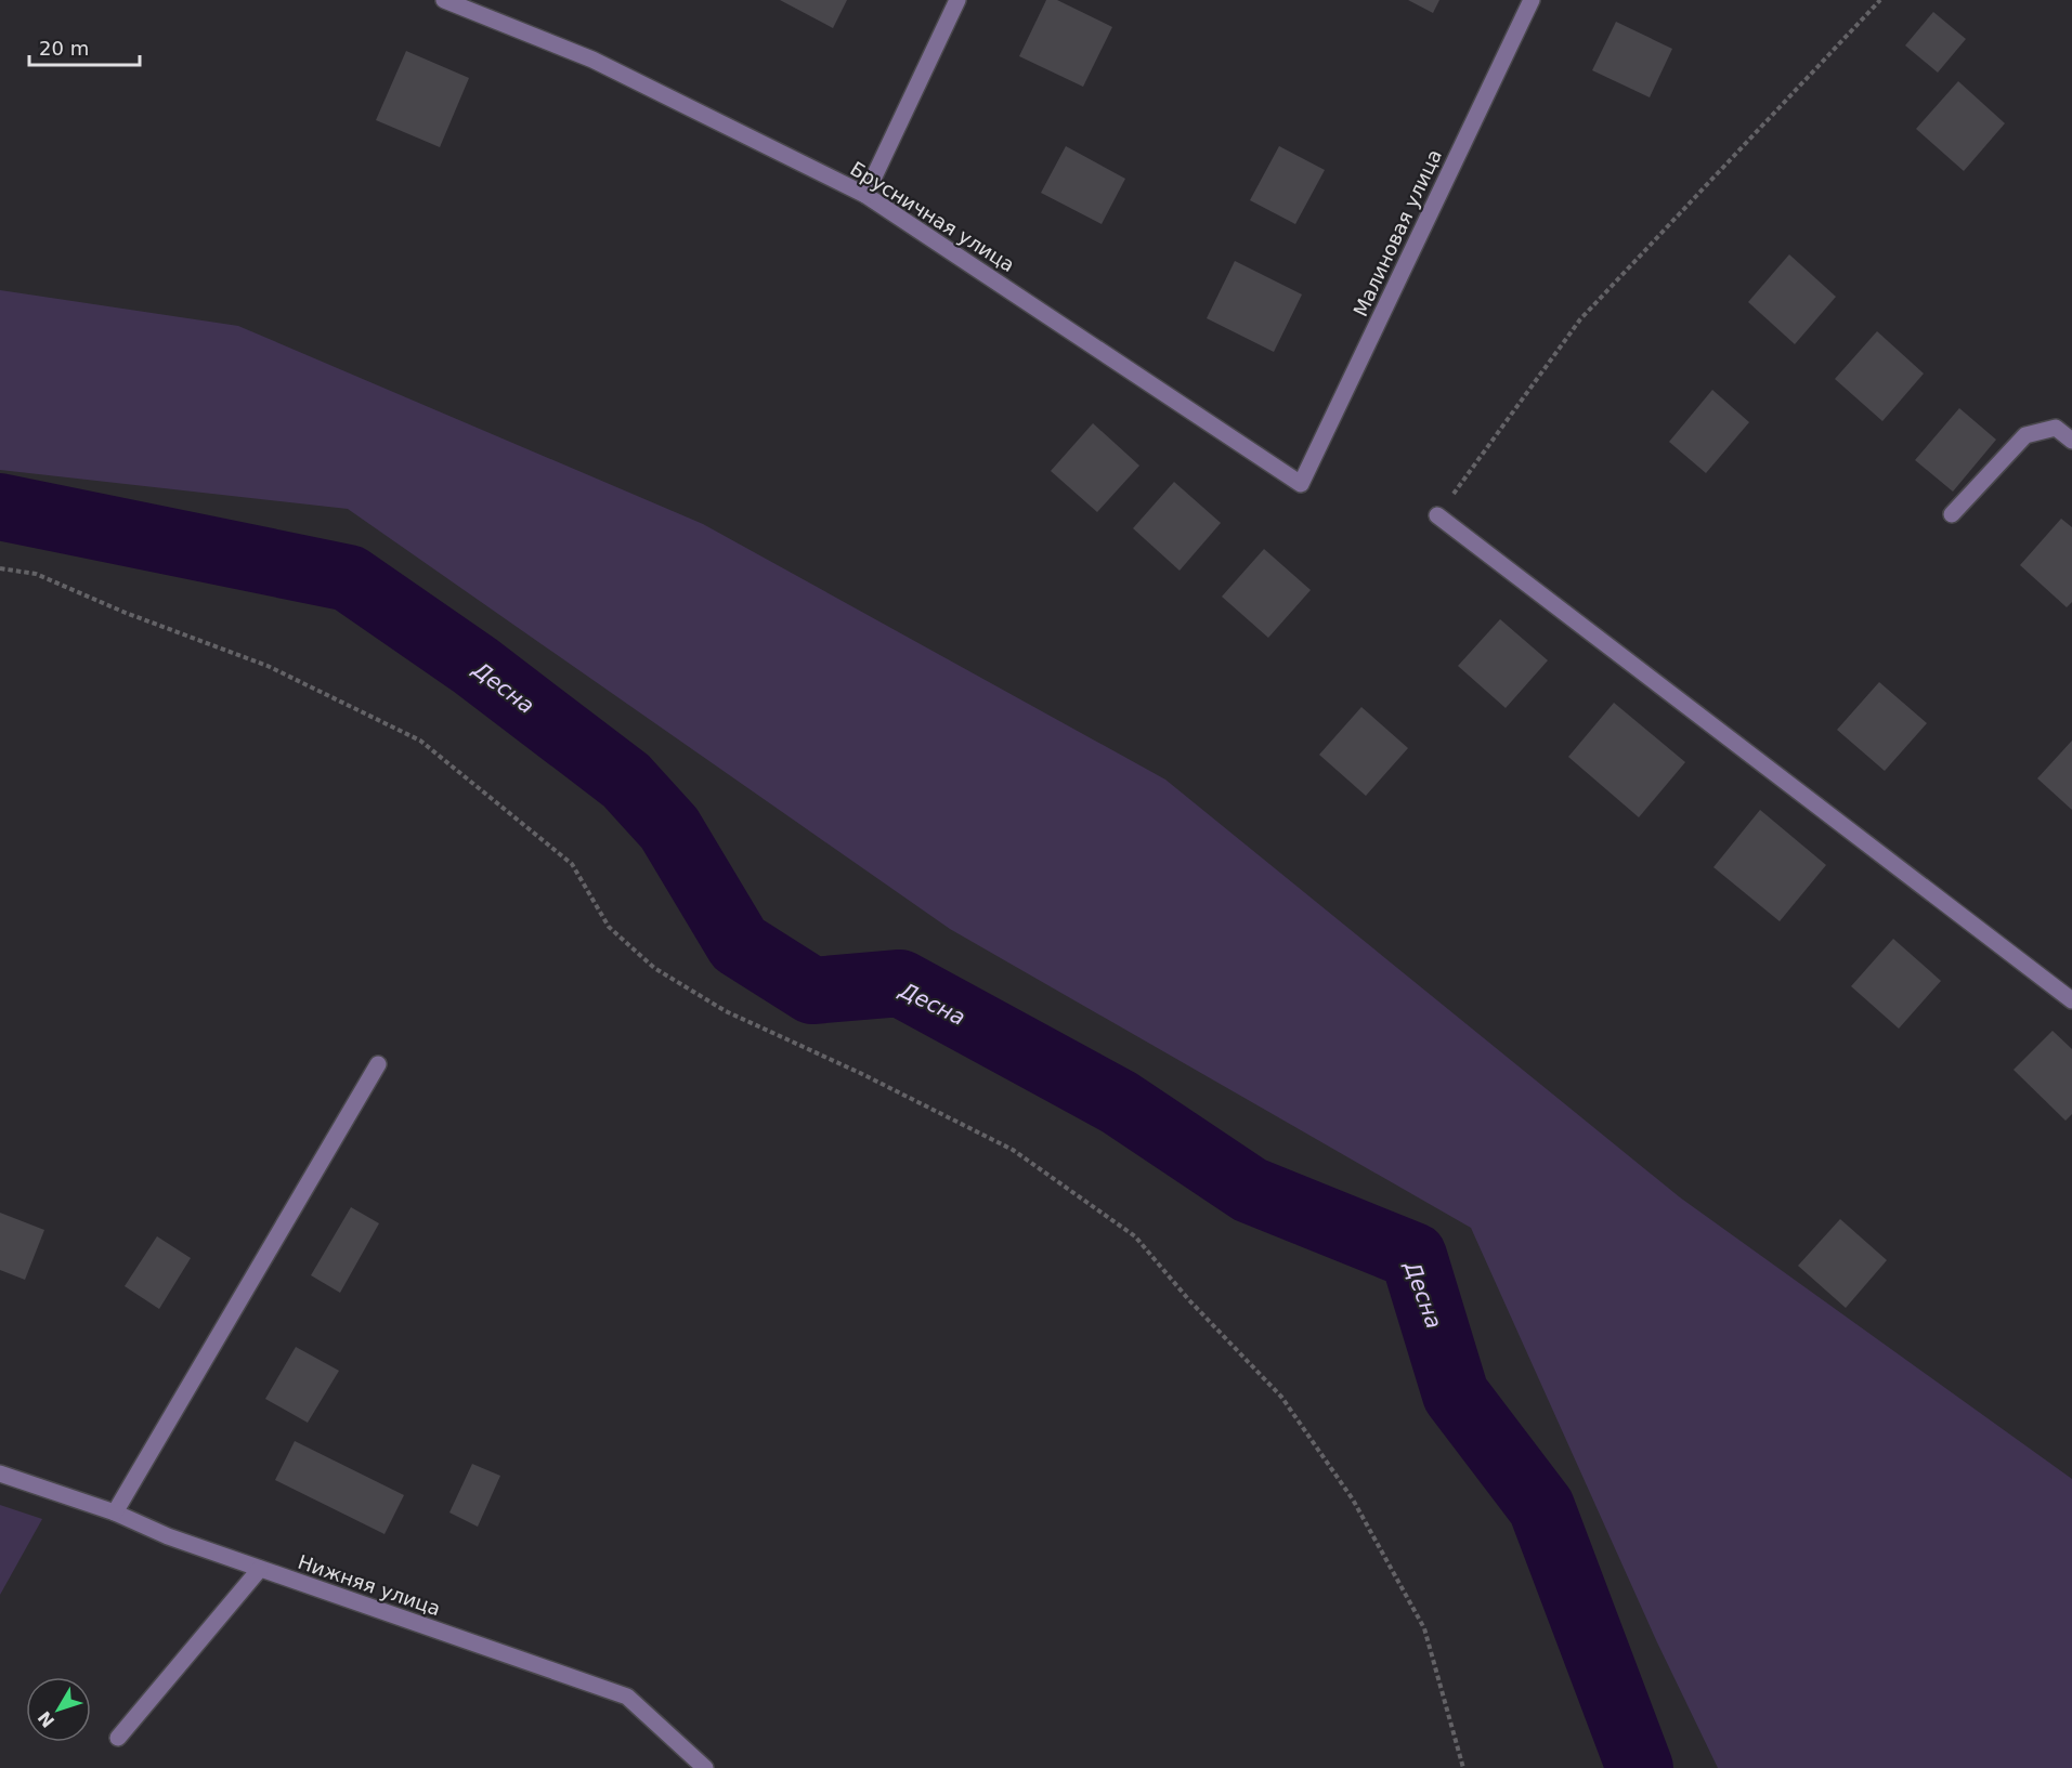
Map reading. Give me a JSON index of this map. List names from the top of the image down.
{
  "streets": {
    "street": ["Брусничная улица", "Малиновая улица", "Нижняя улица"]
  },
  "crossings": [
    ["Брусничная улица", "Малиновая улица"]
  ],
  "water": ["Десна"],
  "scale_bar": "20 m",
  "north": "bottom left"
}
